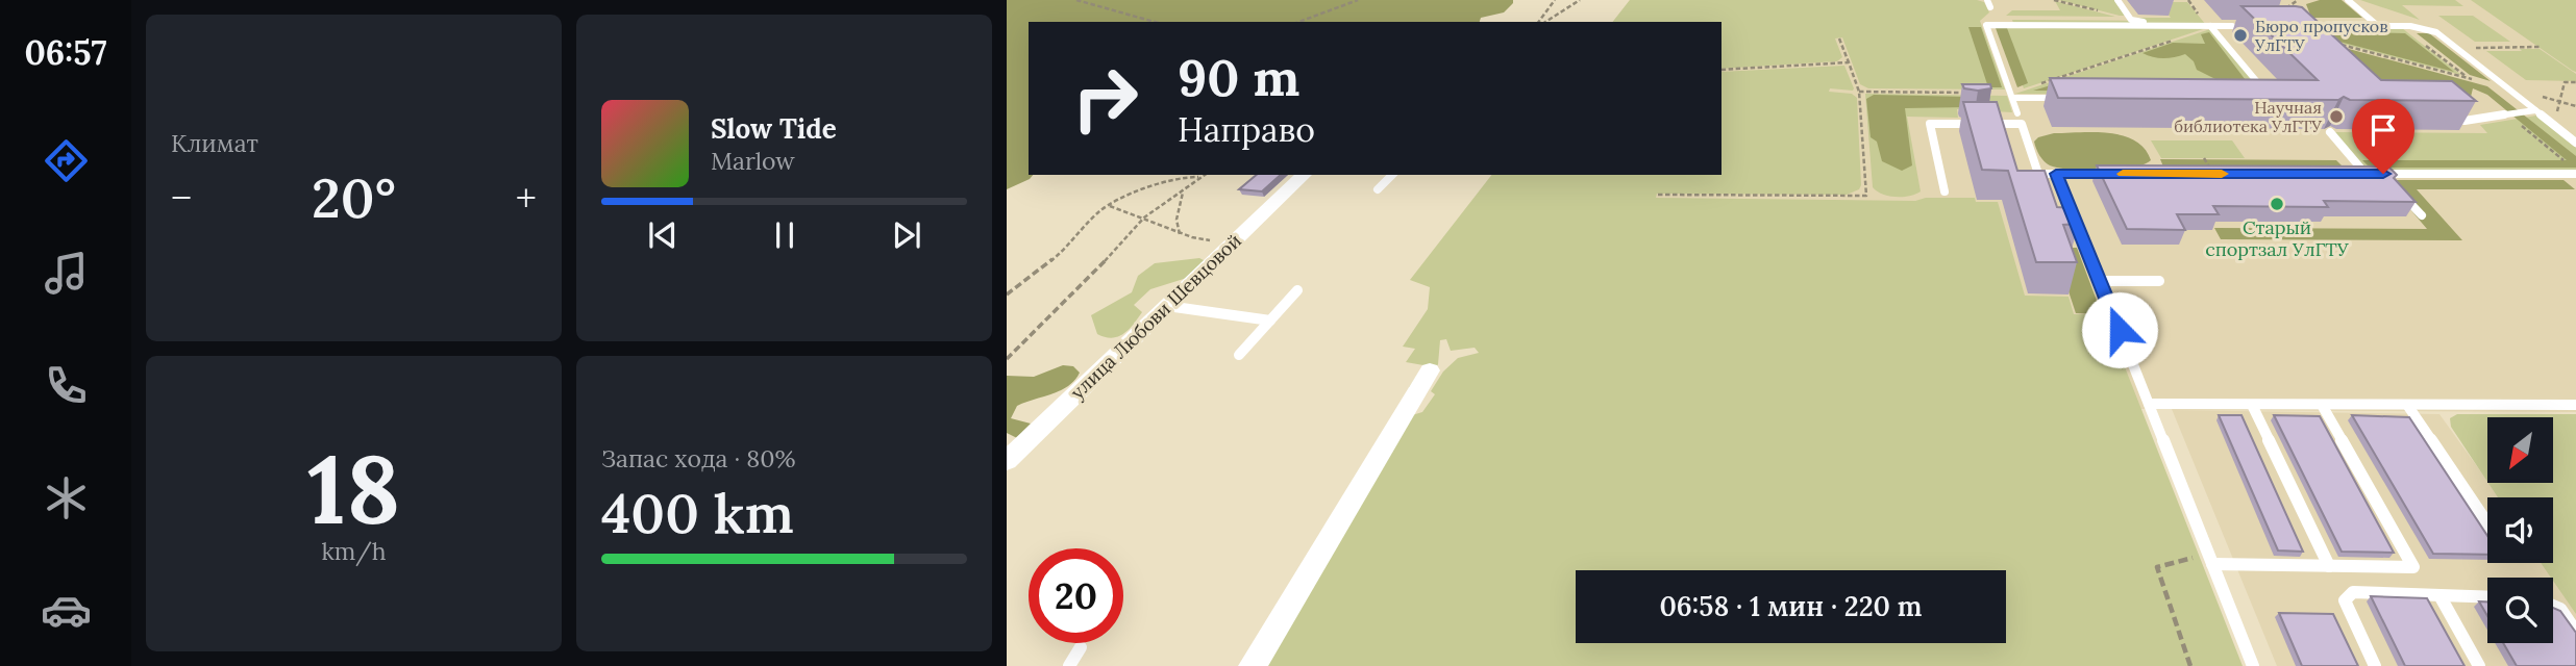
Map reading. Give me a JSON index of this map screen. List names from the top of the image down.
{
  "streets": {
    "street": ["улица Любови Шевцовой"]
  },
  "places": ["Бюро пропусков УлГТУ", "Научная библиотека УлГТУ", "Старый спортзал УлГТУ"],
  "north": "bottom left",
  "page": {
    "tabs": "06:57",
    "tile": [
      "Климат",
      ["18", "km/h"],
      ["Запас хода · 80%", "400 km"]
    ],
    "turn": ["90 m", "Направо"],
    "song": ["Slow Tide", "Marlow"],
    "heat": ["−", "20°", "+"],
    "limit": "20",
    "trip": "06:58 · 1 мин · 220 m"
  }
}
